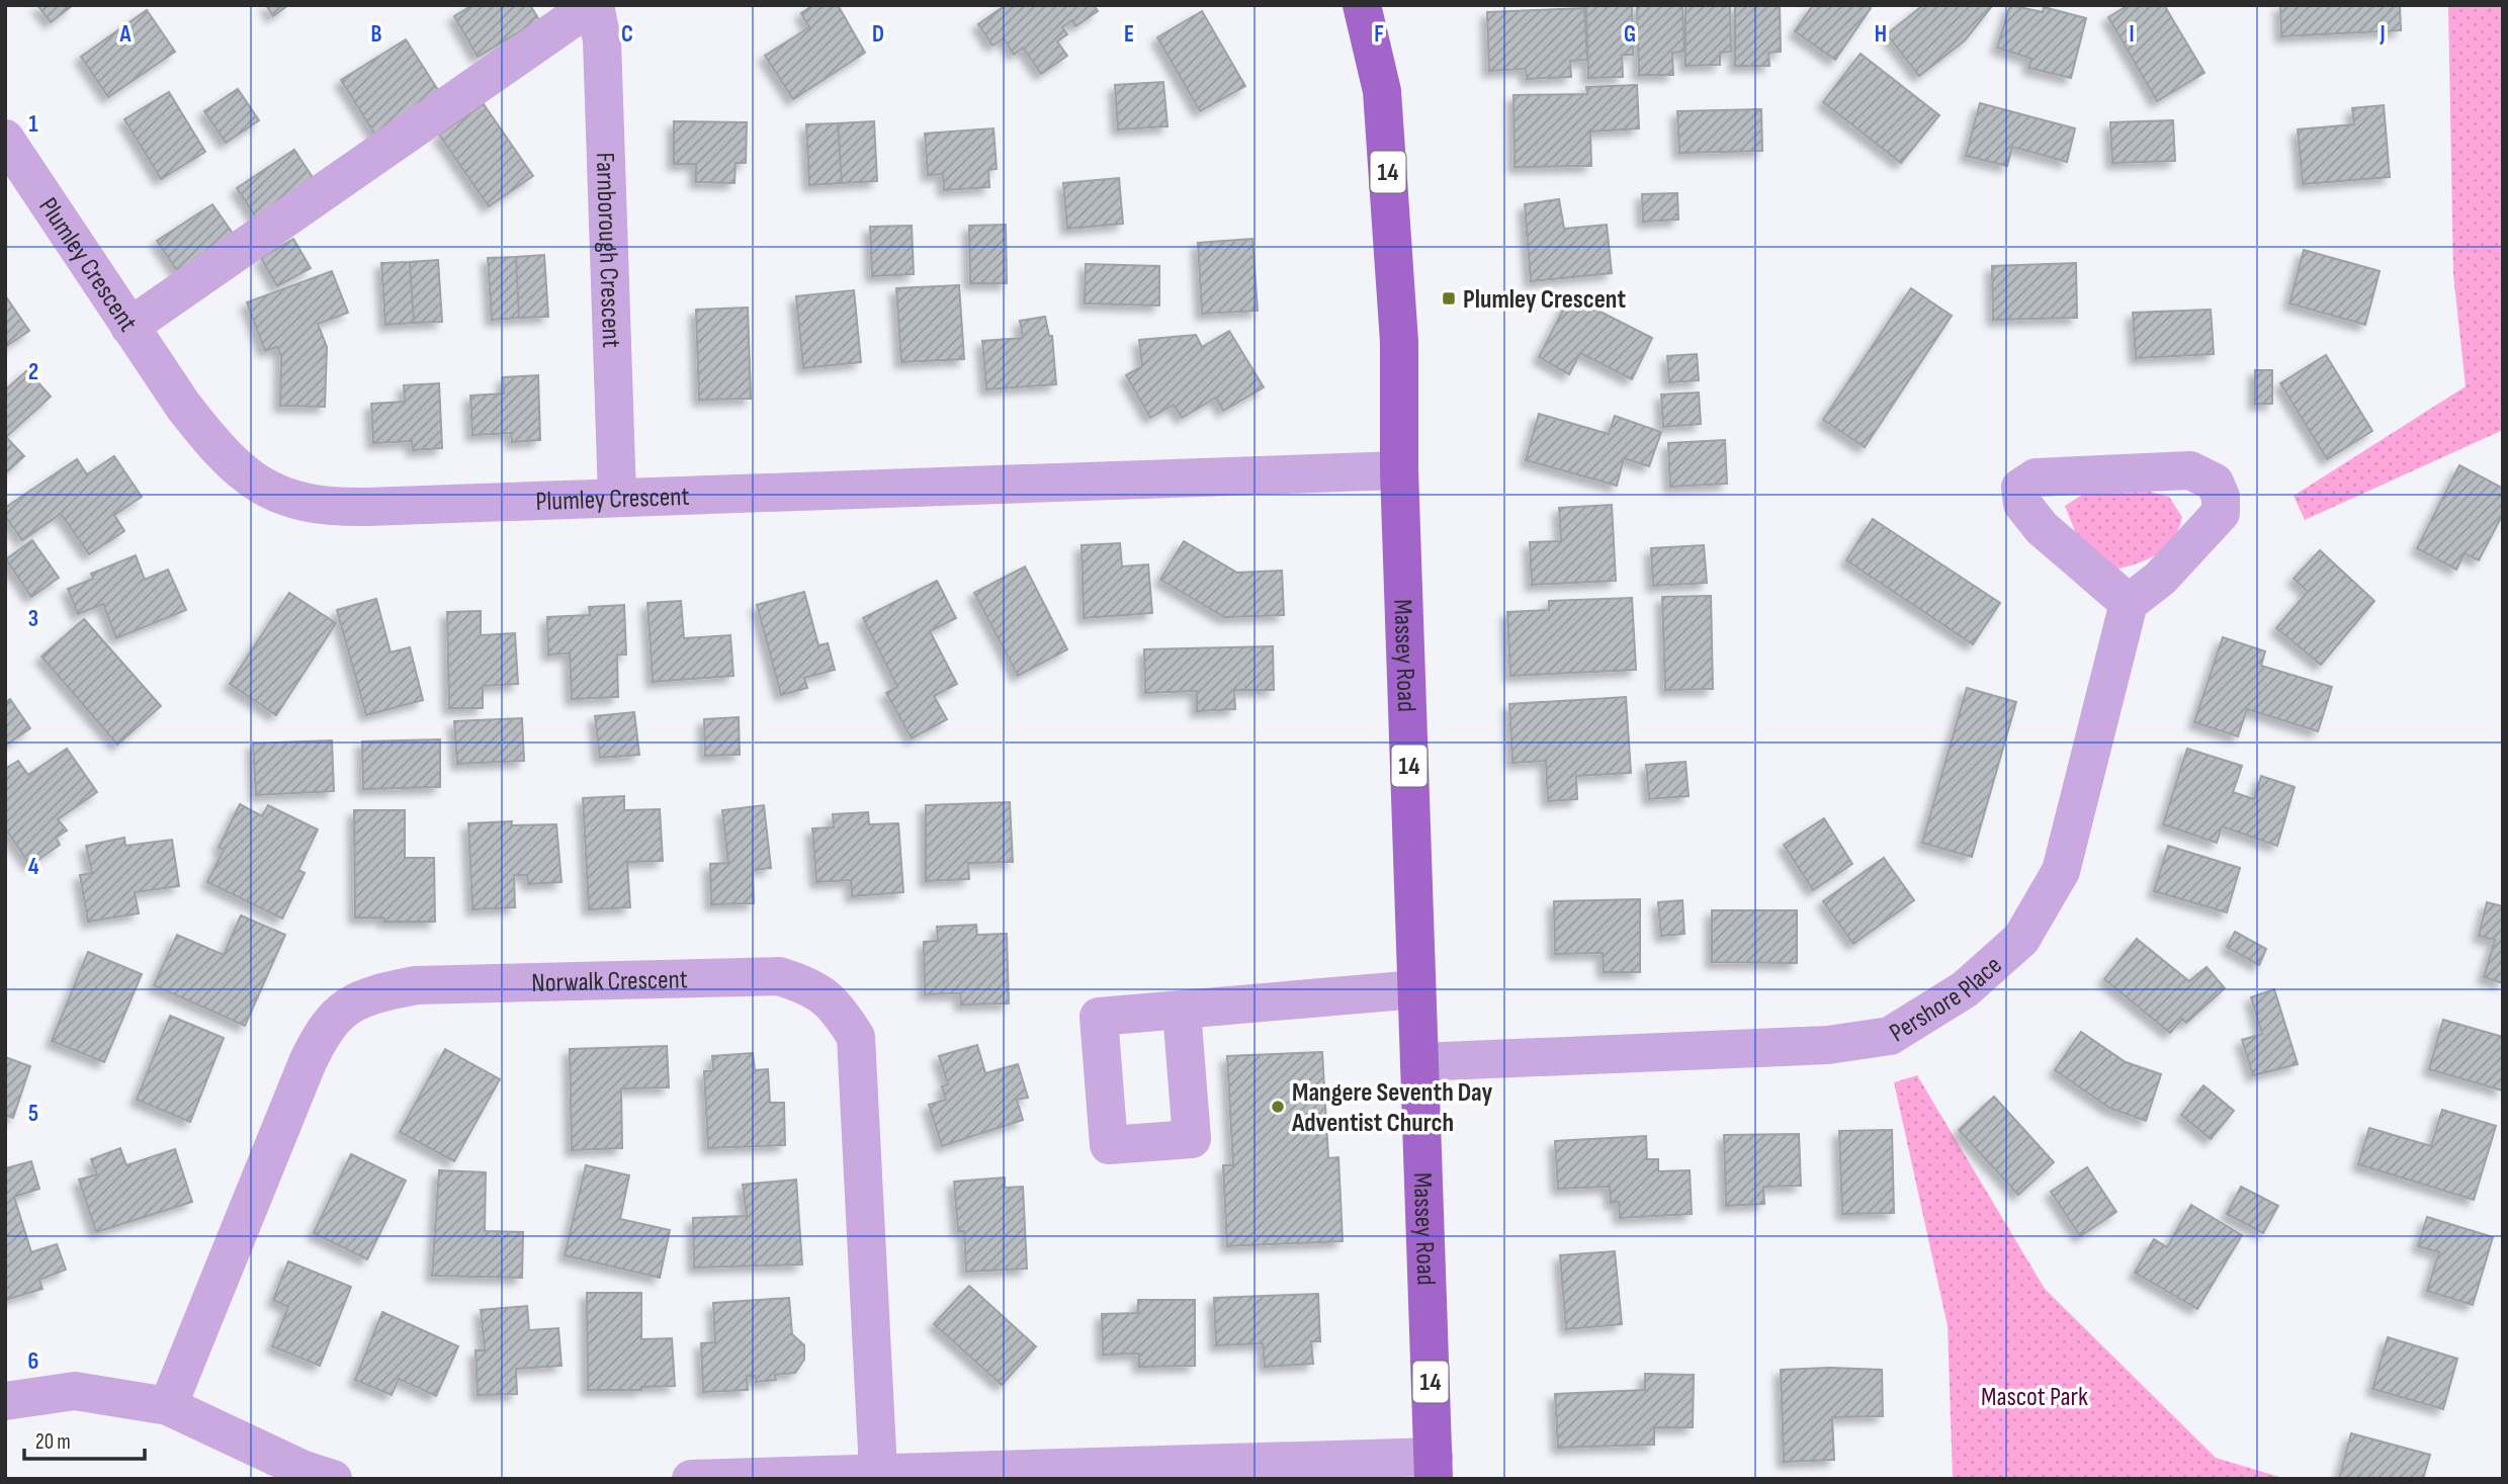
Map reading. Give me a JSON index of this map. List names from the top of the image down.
{
  "streets": {
    "main road": ["14", "Massey Road"],
    "street": [
      "Farnborough Crescent",
      "Plumley Crescent",
      "Norwalk Crescent",
      "Pershore Place"
    ]
  },
  "crossings": [
    ["Farnborough Crescent", "Plumley Crescent"],
    ["Plumley Crescent", "Massey Road"],
    ["Massey Road", "Pershore Place"]
  ],
  "parks": ["Mascot Park"],
  "places": {
    "transit": ["Plumley Crescent"],
    "other": ["Mangere Seventh Day Adventist Church"]
  },
  "scale_bar": "20 m",
  "grid": {
    "columns": [
      "A",
      "B",
      "C",
      "D",
      "E",
      "F",
      "G",
      "H",
      "I",
      "J"
    ],
    "rows": [
      "1",
      "2",
      "3",
      "4",
      "5",
      "6"
    ]
  }
}
